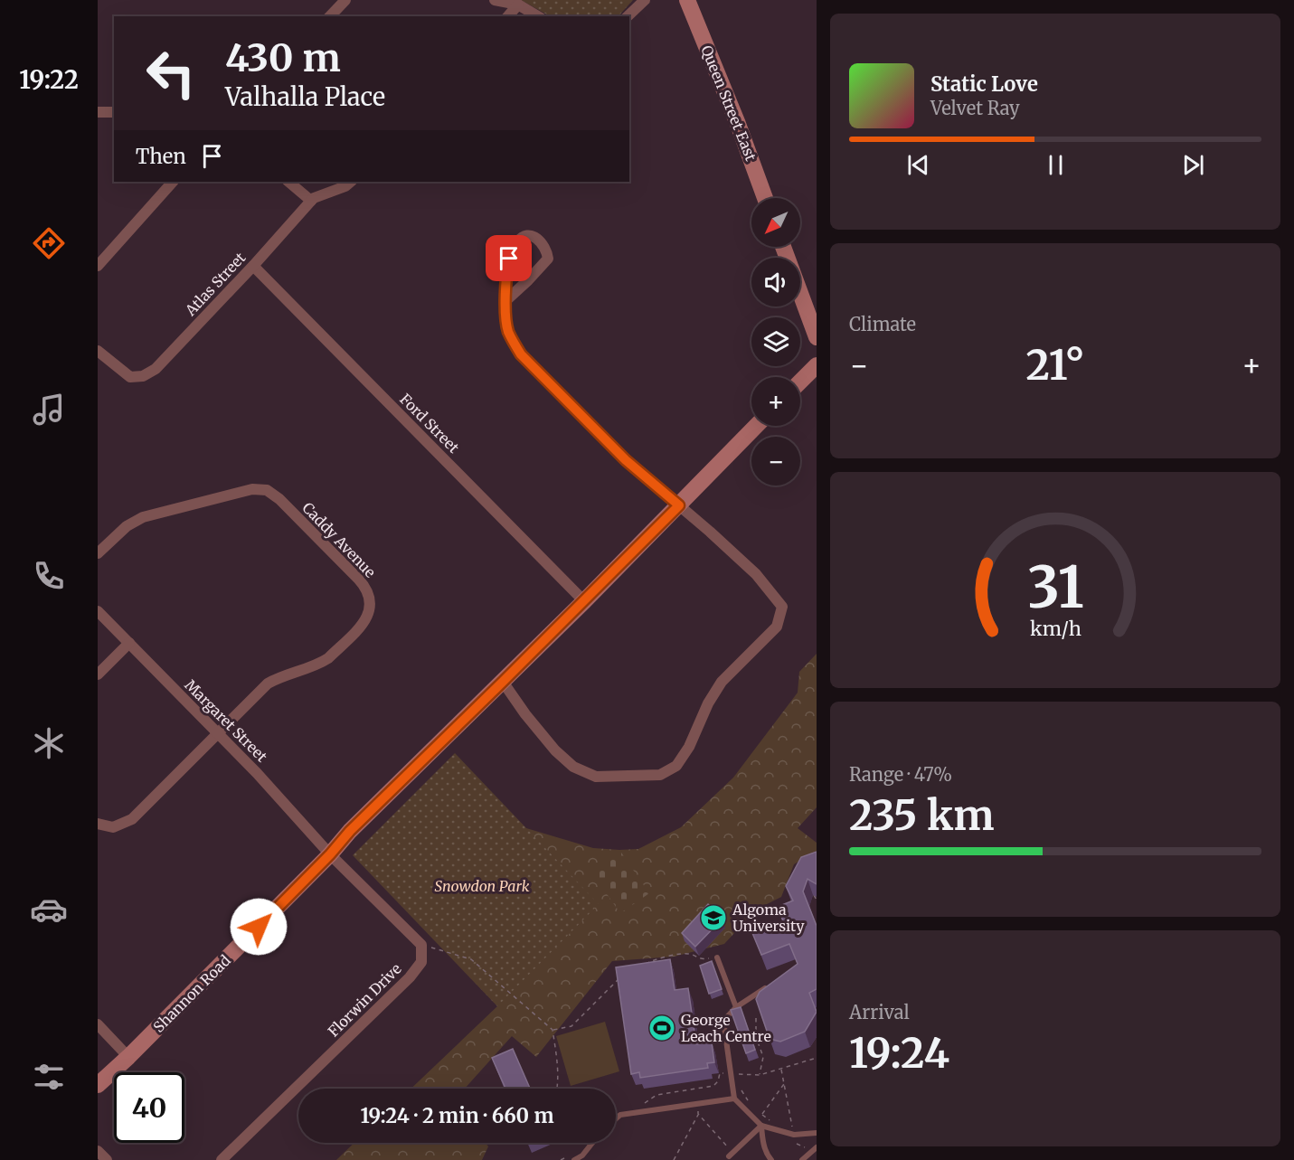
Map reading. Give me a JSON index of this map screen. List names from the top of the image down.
{
  "streets": {
    "street": [
      "Queen Street East",
      "Atlas Street",
      "Ford Street",
      "Caddy Avenue",
      "Margaret Street",
      "Shannon Road",
      "Florwin Drive"
    ]
  },
  "crossings": [
    ["Atlas Street", "Ford Street"],
    ["Ford Street", "Shannon Road"],
    ["Caddy Avenue", "Margaret Street"],
    ["Margaret Street", "Shannon Road"]
  ],
  "parks": ["Snowdon Park"],
  "places": {
    "school or university": ["Algoma University"],
    "sports": ["George Leach Centre"]
  },
  "north": "bottom left",
  "page": {
    "tabs": "19:22",
    "turn": ["430 m", "Valhalla Place"],
    "song": ["Static Love", "Velvet Ray"],
    "then": "Then",
    "map_buttons": ["+", "−"],
    "tile": [
      "Climate",
      ["Range · 47%", "235 km"],
      ["Arrival", "19:24"]
    ],
    "heat": ["−", "21°", "+"],
    "limit": "40",
    "trip": "19:24 · 2 min · 660 m",
    "gauge": ["31", "km/h"]
  }
}
